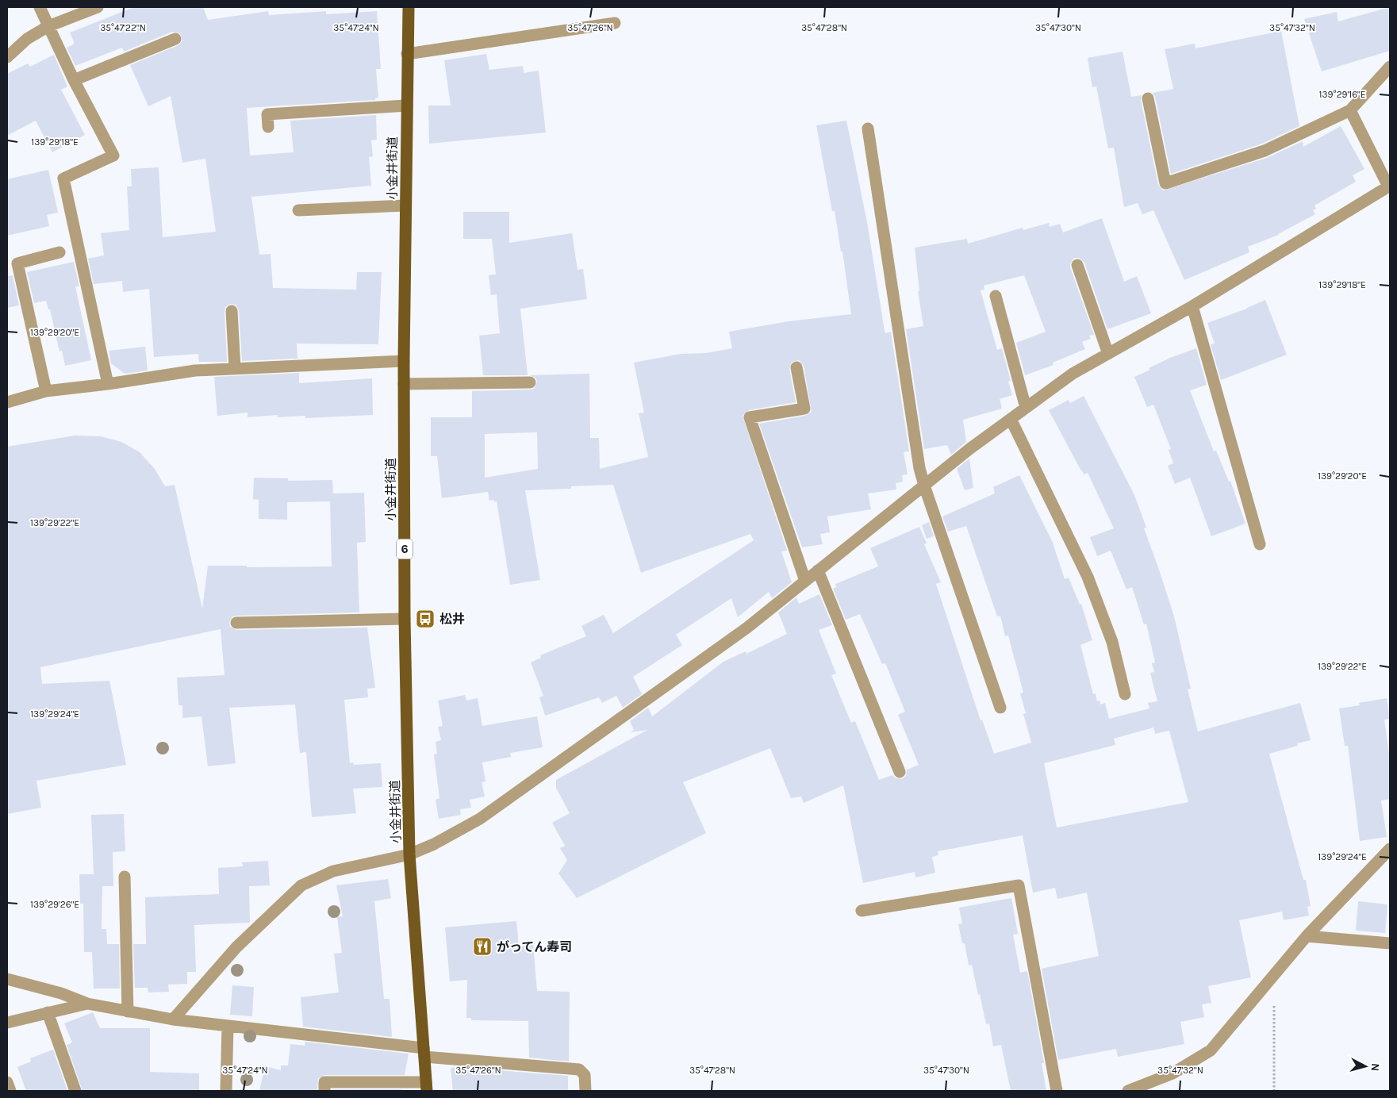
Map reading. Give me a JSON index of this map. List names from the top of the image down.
{
  "streets": {
    "main road": ["小金井街道", "6"]
  },
  "places": {
    "bus stop": ["松井"],
    "restaurant": ["がってん寿司"]
  },
  "north": "right",
  "coordinates": [
    "35°47'22\"N",
    "35°47'24\"N",
    "35°47'26\"N",
    "35°47'28\"N",
    "35°47'30\"N",
    "35°47'32\"N",
    "139°29'16\"E",
    "139°29'18\"E",
    "139°29'20\"E",
    "139°29'22\"E",
    "139°29'24\"E",
    "139°29'26\"E"
  ]
}
